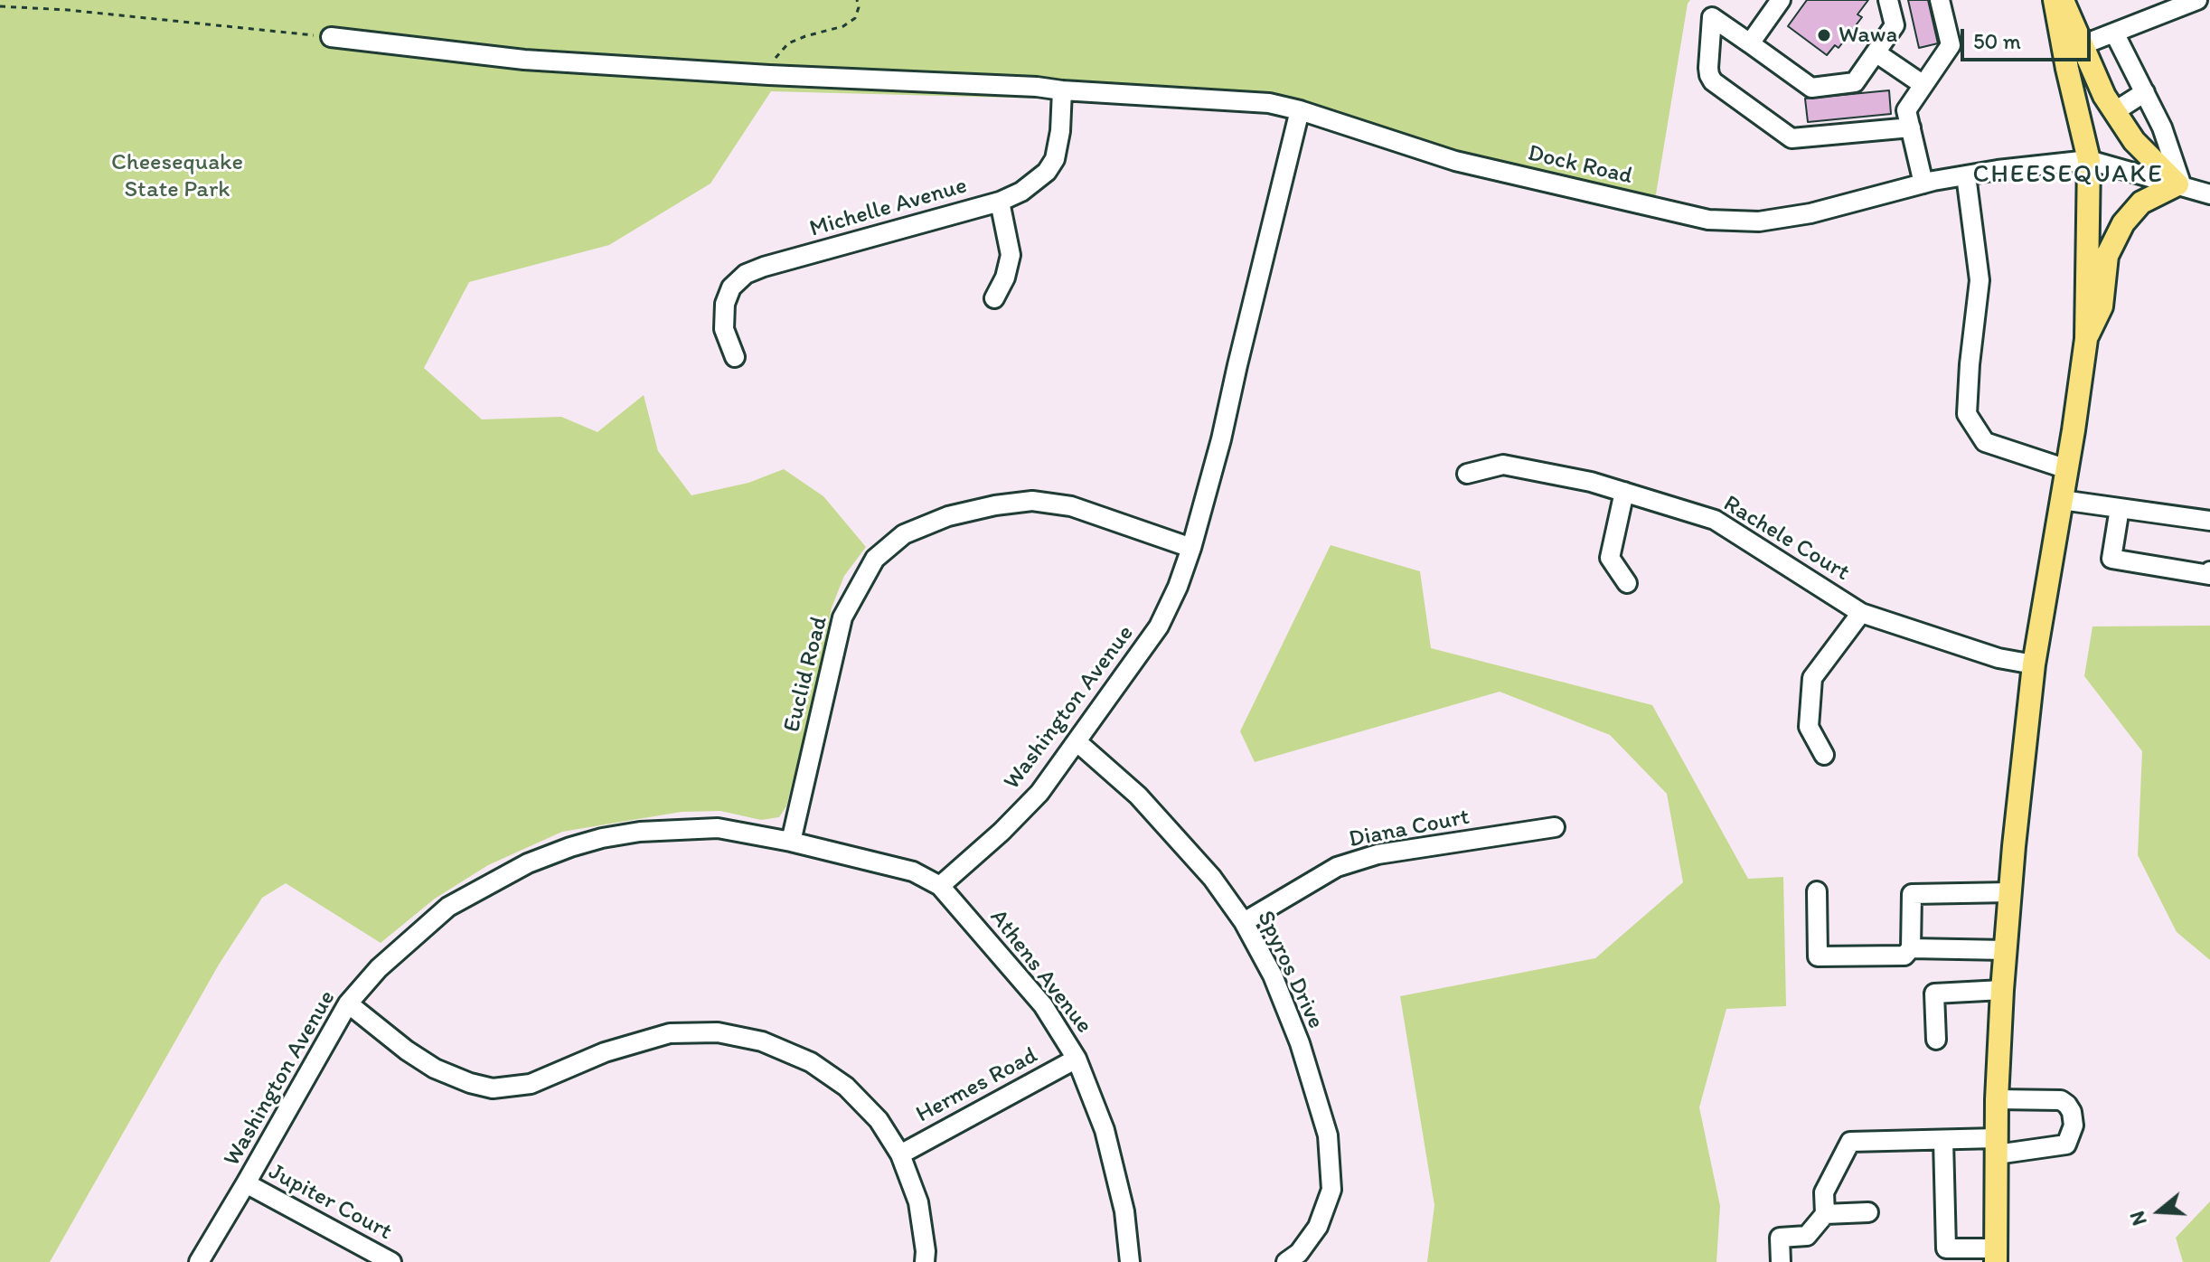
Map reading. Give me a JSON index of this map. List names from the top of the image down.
{
  "streets": {
    "street": [
      "Dock Road",
      "Michelle Avenue",
      "Rachele Court",
      "Euclid Road",
      "Washington Avenue",
      "Diana Court",
      "Spyros Drive",
      "Athens Avenue",
      "Hermes Road",
      "Jupiter Court"
    ]
  },
  "crossings": [
    ["Dock Road", "Michelle Avenue"],
    ["Dock Road", "Washington Avenue"],
    ["Euclid Road", "Washington Avenue"],
    ["Washington Avenue", "Spyros Drive"],
    ["Washington Avenue", "Athens Avenue"],
    ["Washington Avenue", "Jupiter Court"],
    ["Diana Court", "Spyros Drive"],
    ["Athens Avenue", "Hermes Road"]
  ],
  "districts": ["CHEESEQUAKE"],
  "parks": ["Cheesequake State Park"],
  "places": ["Wawa"],
  "scale_bar": "50 m",
  "north": "left"
}
